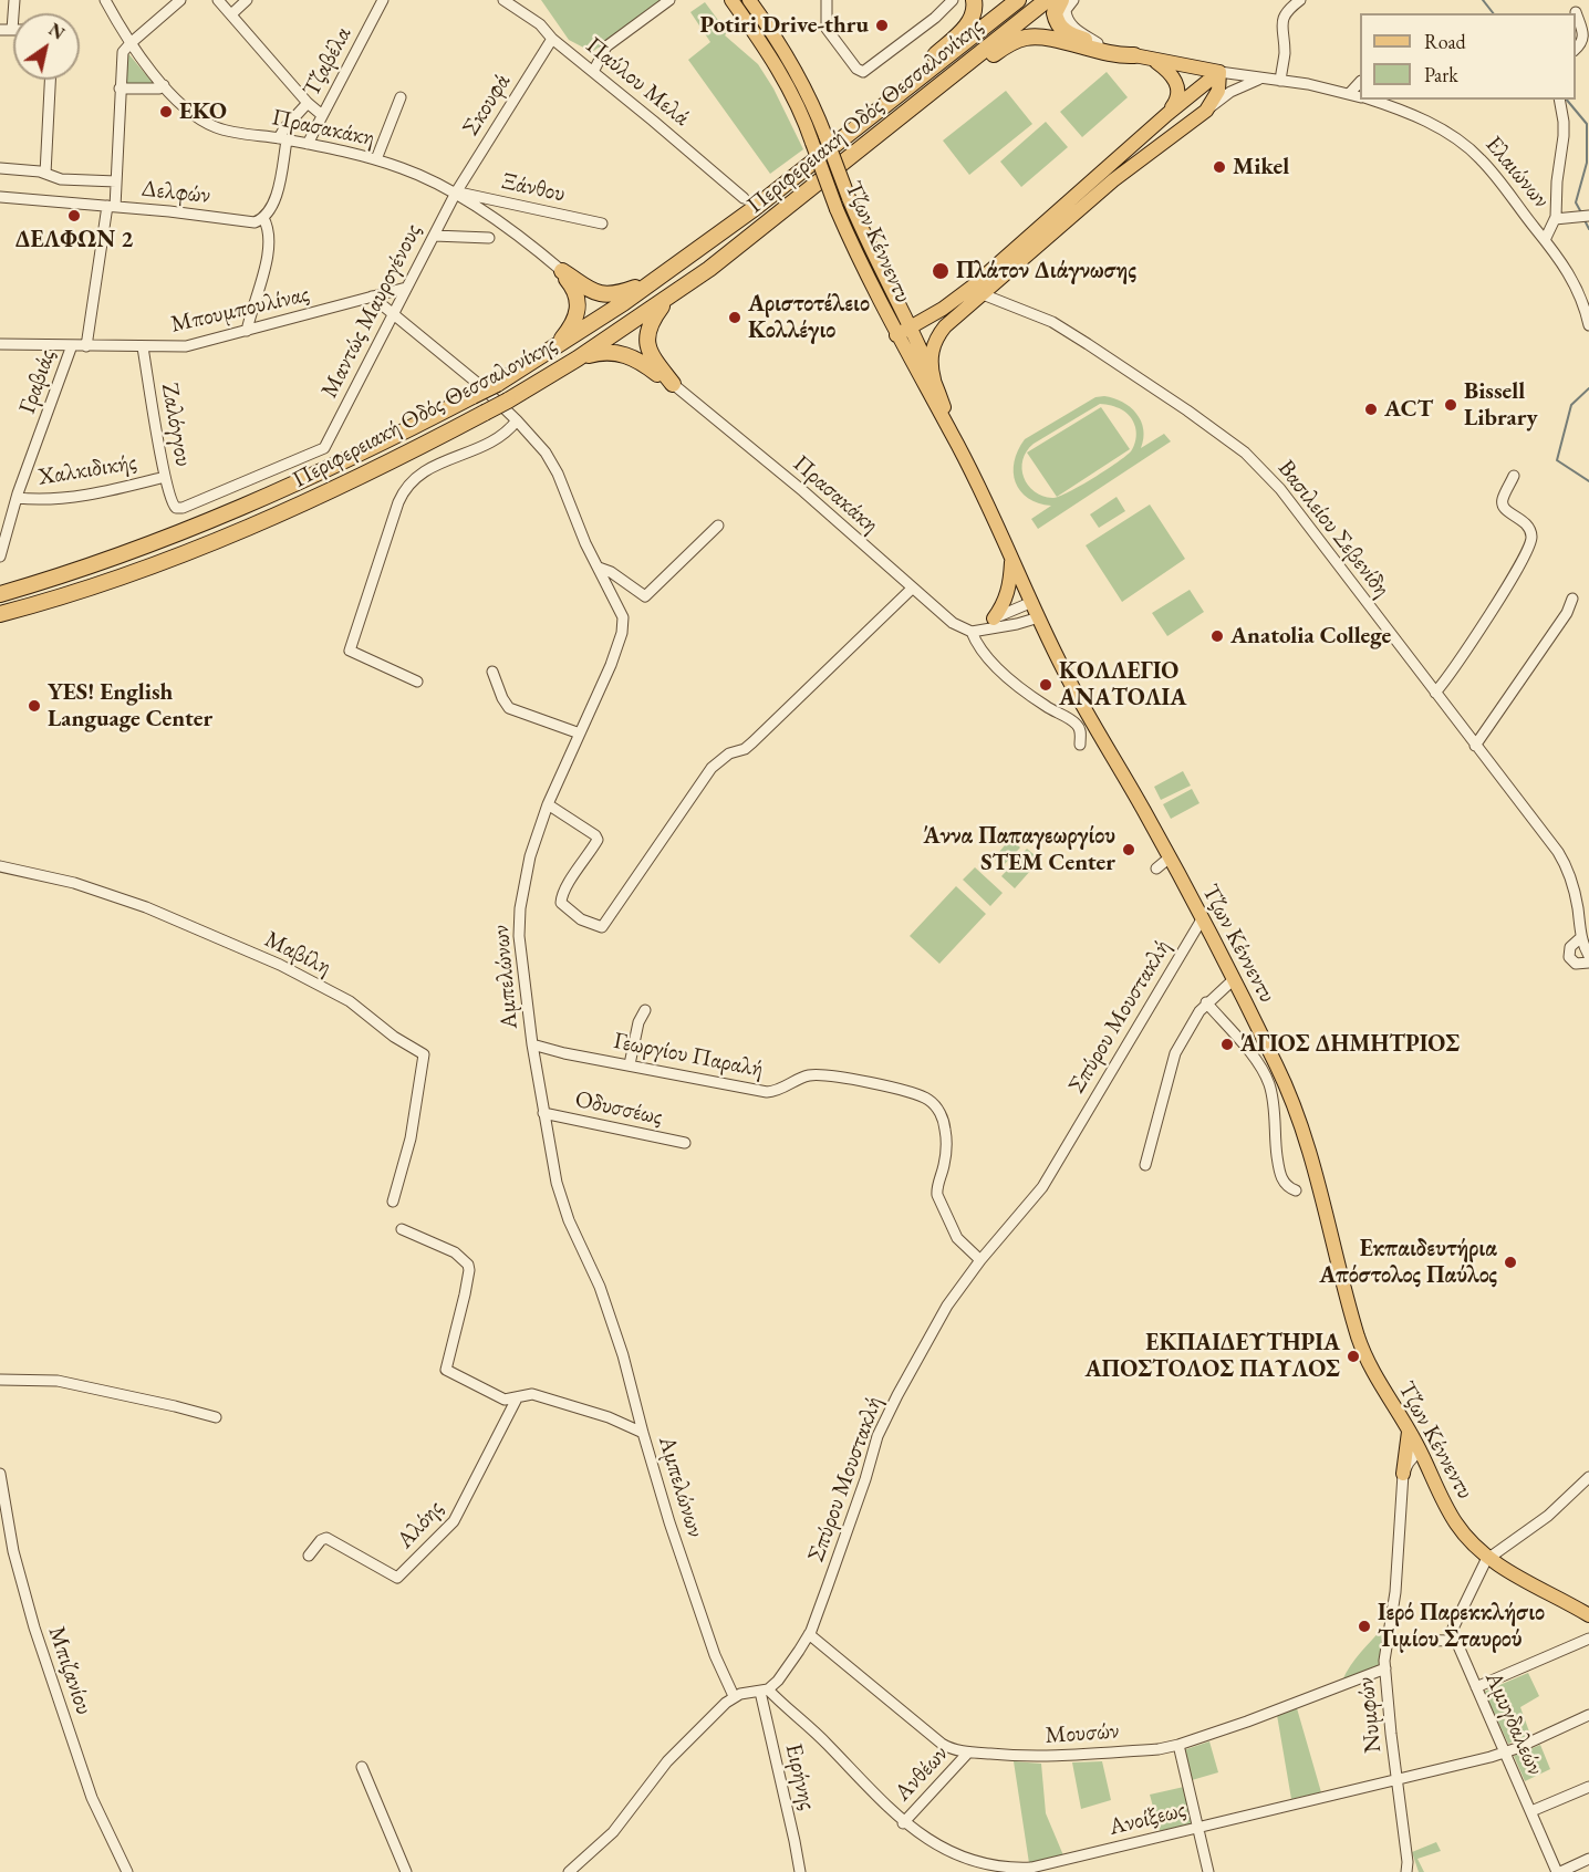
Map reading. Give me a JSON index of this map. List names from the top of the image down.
{
  "streets": {
    "highway": ["Περιφερειακή Οδός Θεσσαλονίκης"],
    "main road": ["Ελαιώνων", "Τζων Κέννεντυ"],
    "street": [
      "Τζαβέλα",
      "Παύλου Μελά",
      "Σκουφά",
      "Πρασακάκη",
      "Ξάνθου",
      "Δελφών",
      "Μπουμπουλίνας",
      "Μαντώς Μαυρογένους",
      "Γραβιάς",
      "Ζαλόγγου",
      "Χαλκιδικής",
      "Βασιλείου Σεβενίδη",
      "Μαβίλη",
      "Αμπελώνων",
      "Σπύρου Μουστακλή",
      "Γεωργίου Παραλή",
      "Οδυσσέως",
      "Αλόης",
      "Μπιζανίου",
      "Νυμφών",
      "Αμυγδαλεών",
      "Μουσών",
      "Ανθέων",
      "Ειρήνης",
      "Ανοίξεως"
    ]
  },
  "crossings": [
    ["Τζαβέλα", "Πρασακάκη"],
    ["Παύλου Μελά", "Σκουφά"],
    ["Σκουφά", "Πρασακάκη"],
    ["Σκουφά", "Ξάνθου"],
    ["Σκουφά", "Μαντώς Μαυρογένους"],
    ["Πρασακάκη", "Ξάνθου"],
    ["Πρασακάκη", "Μαντώς Μαυρογένους"],
    ["Πρασακάκη", "Γραβιάς"],
    ["Ξάνθου", "Μαντώς Μαυρογένους"],
    ["Δελφών", "Γραβιάς"],
    ["Τζων Κέννεντυ", "Σπύρου Μουστακλή"],
    ["Μπουμπουλίνας", "Μαντώς Μαυρογένους"],
    ["Μπουμπουλίνας", "Γραβιάς"],
    ["Μπουμπουλίνας", "Ζαλόγγου"],
    ["Μπουμπουλίνας", "Αμπελώνων"],
    ["Μαντώς Μαυρογένους", "Ζαλόγγου"],
    ["Μαντώς Μαυρογένους", "Αμπελώνων"],
    ["Γραβιάς", "Χαλκιδικής"],
    ["Ζαλόγγου", "Χαλκιδικής"],
    ["Αμπελώνων", "Γεωργίου Παραλή"],
    ["Αμπελώνων", "Οδυσσέως"],
    ["Σπύρου Μουστακλή", "Γεωργίου Παραλή"],
    ["Σπύρου Μουστακλή", "Μουσών"],
    ["Σπύρου Μουστακλή", "Ειρήνης"],
    ["Σπύρου Μουστακλή", "Ανοίξεως"],
    ["Νυμφών", "Μουσών"],
    ["Νυμφών", "Ανοίξεως"],
    ["Αμυγδαλεών", "Ανοίξεως"],
    ["Μουσών", "Ανθέων"],
    ["Ανθέων", "Ανοίξεως"],
    ["Ειρήνης", "Ανοίξεως"]
  ],
  "places": [
    "Potiri Drive-thru",
    "EKO",
    "Mikel",
    "ΔΕΛΦΩΝ 2",
    "Πλάτον Διάγνωσης",
    "Αριστοτέλειο Κολλέγιο",
    "Bissell Library",
    "ACT",
    "Anatolia College",
    "ΚΟΛΛΕΓΙΟ ΑΝΑΤΟΛΙΑ",
    "YES! English Language Center",
    "Άννα Παπαγεωργίου STEM Center",
    "ΆΓΙΟΣ ΔΗΜΗΤΡΙΟΣ",
    "Εκπαιδευτήρια Απόστολος Παύλος",
    "ΕΚΠΑΙΔΕΥΤΗΡΙΑ ΑΠΟΣΤΟΛΟΣ ΠΑΥΛΟΣ",
    "Ιερό Παρεκκλήσιο Τιμίου Σταυρού"
  ],
  "legend": ["Road", "Park"],
  "north": "top right"
}
